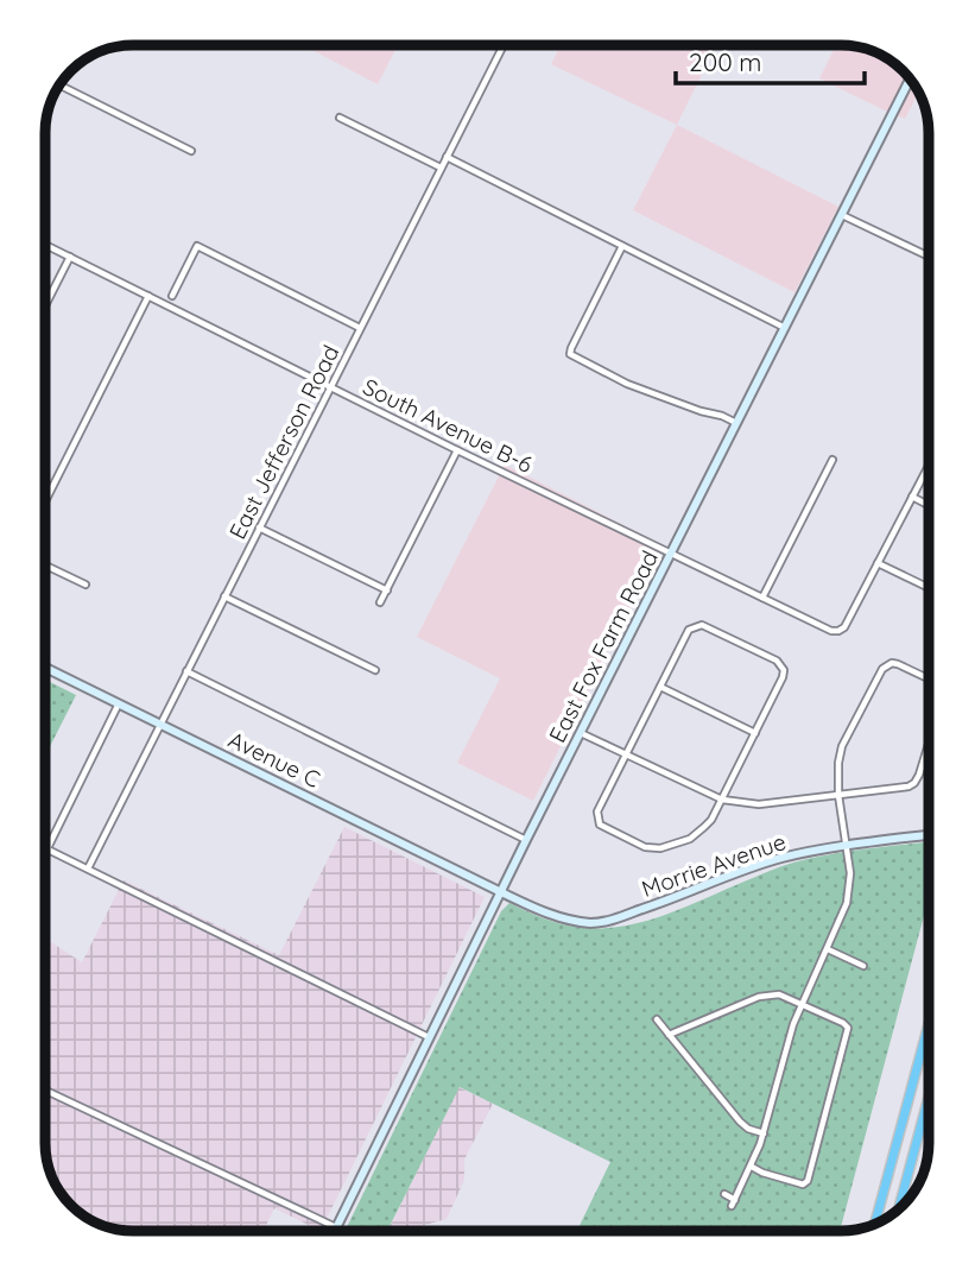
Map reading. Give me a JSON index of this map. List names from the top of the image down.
{
  "streets": {
    "main road": ["East Fox Farm Road", "Avenue C", "Morrie Avenue"],
    "street": ["South Avenue B-6", "East Jefferson Road"]
  },
  "crossings": [
    ["South Avenue B-6", "East Jefferson Road"],
    ["South Avenue B-6", "East Fox Farm Road"],
    ["East Jefferson Road", "Avenue C"],
    ["East Fox Farm Road", "Avenue C"],
    ["East Fox Farm Road", "Morrie Avenue"],
    ["Avenue C", "Morrie Avenue"]
  ],
  "scale_bar": "200 m"
}
